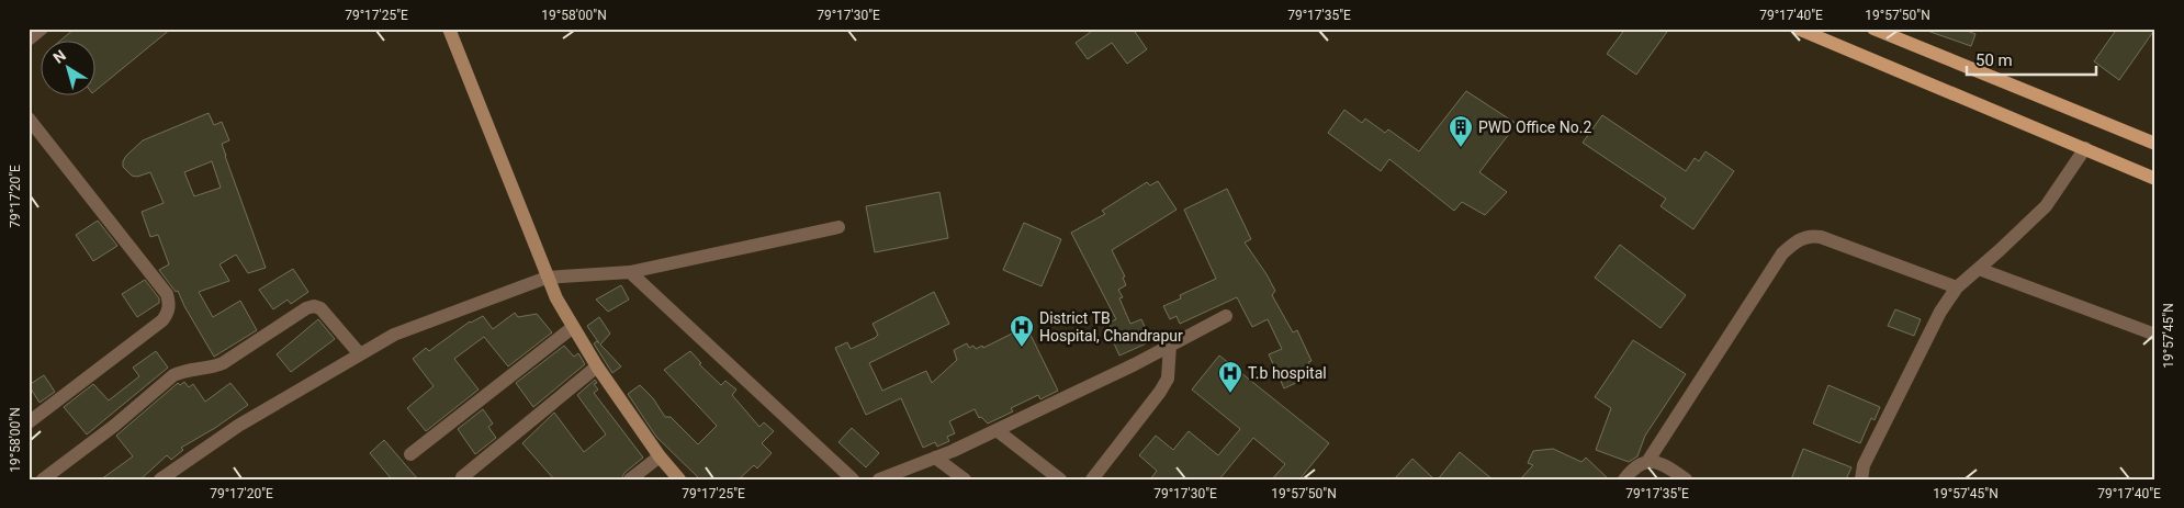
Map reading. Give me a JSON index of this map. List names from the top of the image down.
{
  "places": {
    "building": ["PWD Office No.2"],
    "hospital": ["District TB Hospital, Chandrapur", "T.b hospital"]
  },
  "scale_bar": "50 m",
  "north": "top left",
  "coordinates": [
    "79°17'25\"E",
    "19°58'00\"N",
    "79°17'30\"E",
    "79°17'35\"E",
    "79°17'40\"E",
    "19°57'50\"N",
    "79°17'20\"E",
    "19°57'45\"N"
  ]
}
